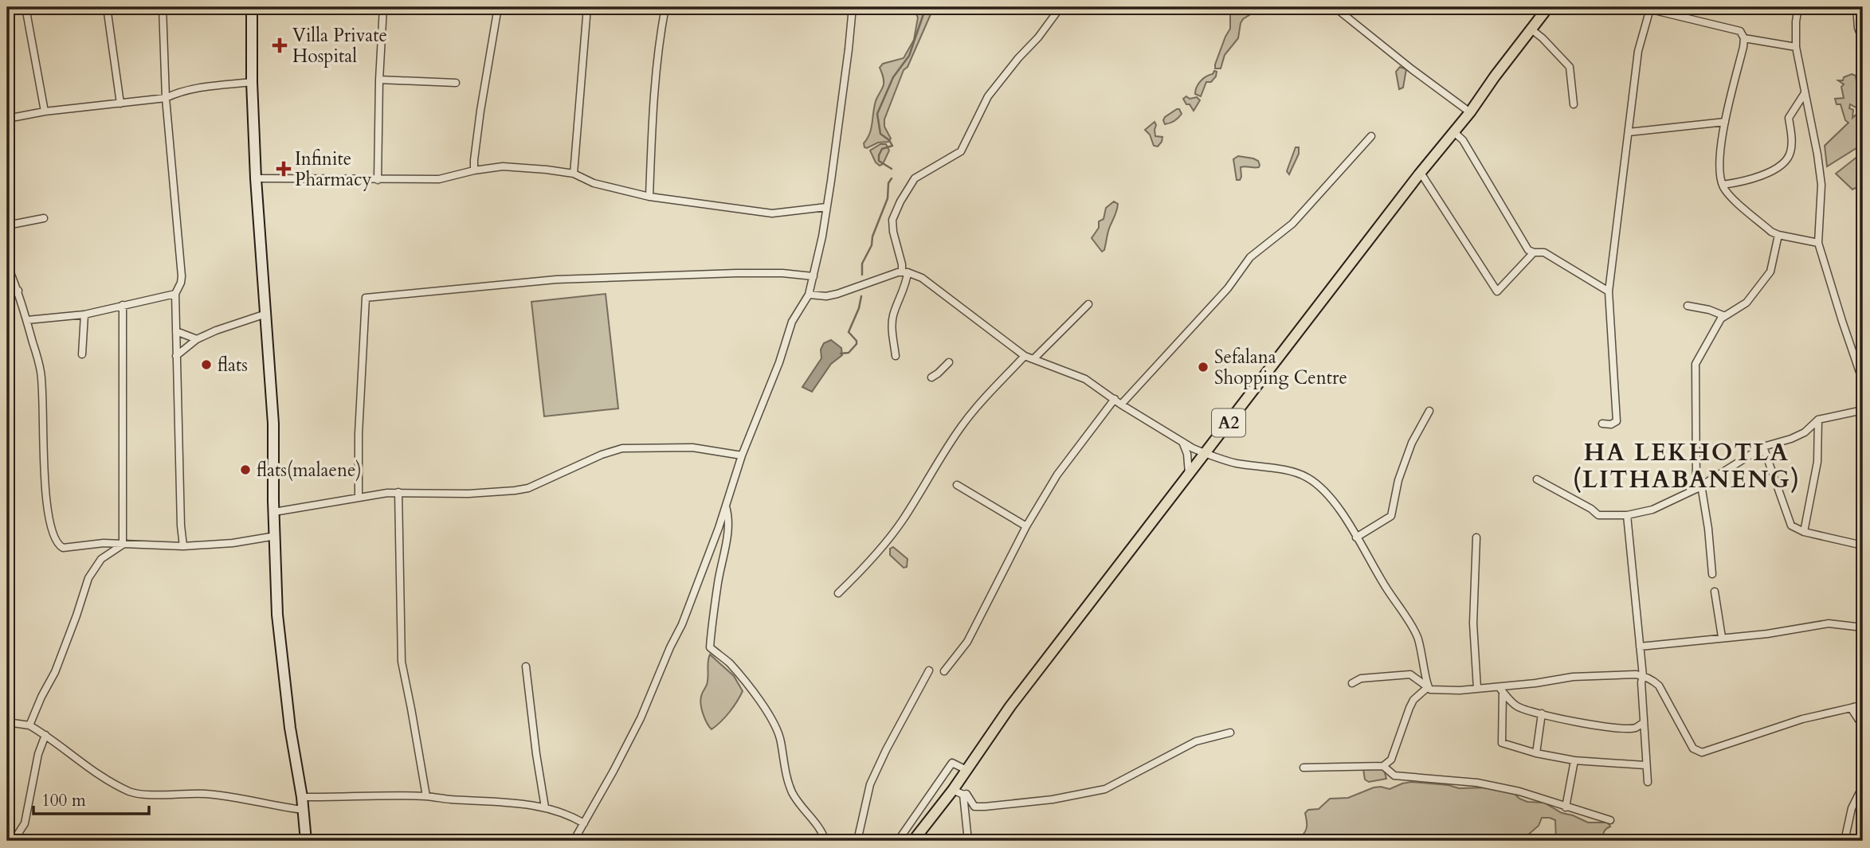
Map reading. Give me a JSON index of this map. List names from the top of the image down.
{
  "streets": {
    "main road": ["A2"]
  },
  "districts": ["HA LEKHOTLA (LITHABANENG)"],
  "places": {
    "health": ["Villa Private Hospital", "Infinite Pharmacy"],
    "other": ["flats", "Sefalana Shopping Centre", "flats(malaene)"]
  },
  "scale_bar": "100 m"
}
